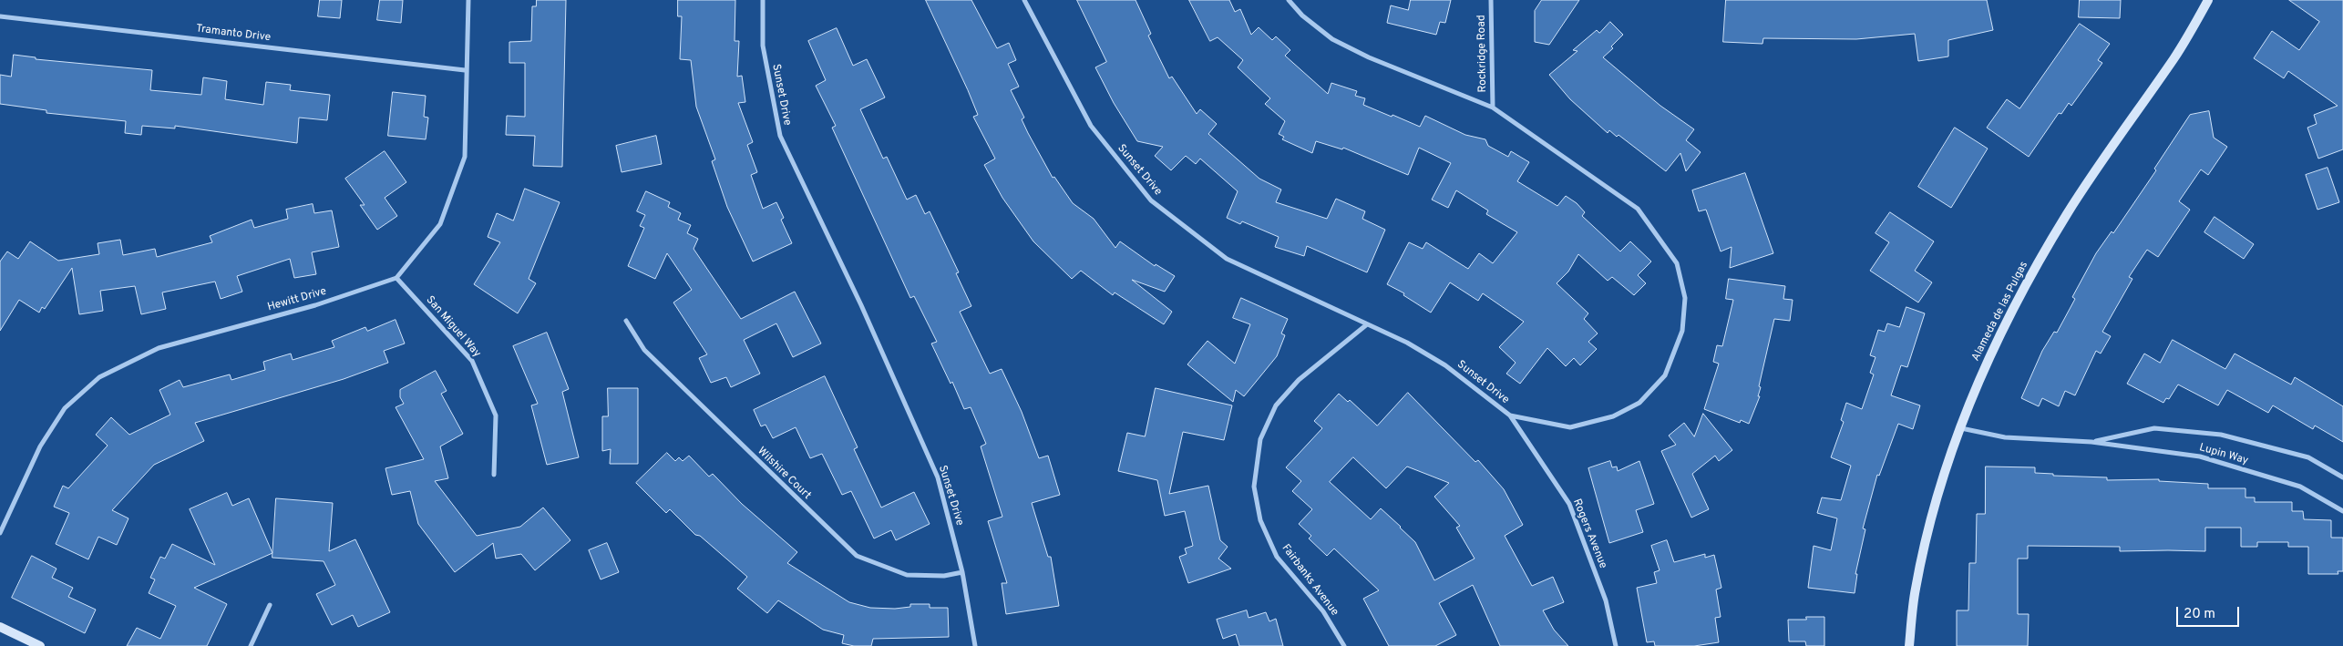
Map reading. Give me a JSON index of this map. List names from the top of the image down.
{
  "streets": {
    "main road": ["Alameda de las Pulgas"],
    "street": [
      "Tramanto Drive",
      "Rockridge Road",
      "Sunset Drive",
      "Hewitt Drive",
      "San Miguel Way",
      "Lupin Way",
      "Wilshire Court",
      "Rogers Avenue",
      "Fairbanks Avenue"
    ]
  },
  "crossings": [
    ["Rockridge Road", "Sunset Drive"],
    ["Sunset Drive", "Wilshire Court"],
    ["Sunset Drive", "Rogers Avenue"],
    ["Sunset Drive", "Fairbanks Avenue"],
    ["Hewitt Drive", "San Miguel Way"],
    ["Alameda de las Pulgas", "Lupin Way"]
  ],
  "scale_bar": "20 m"
}
